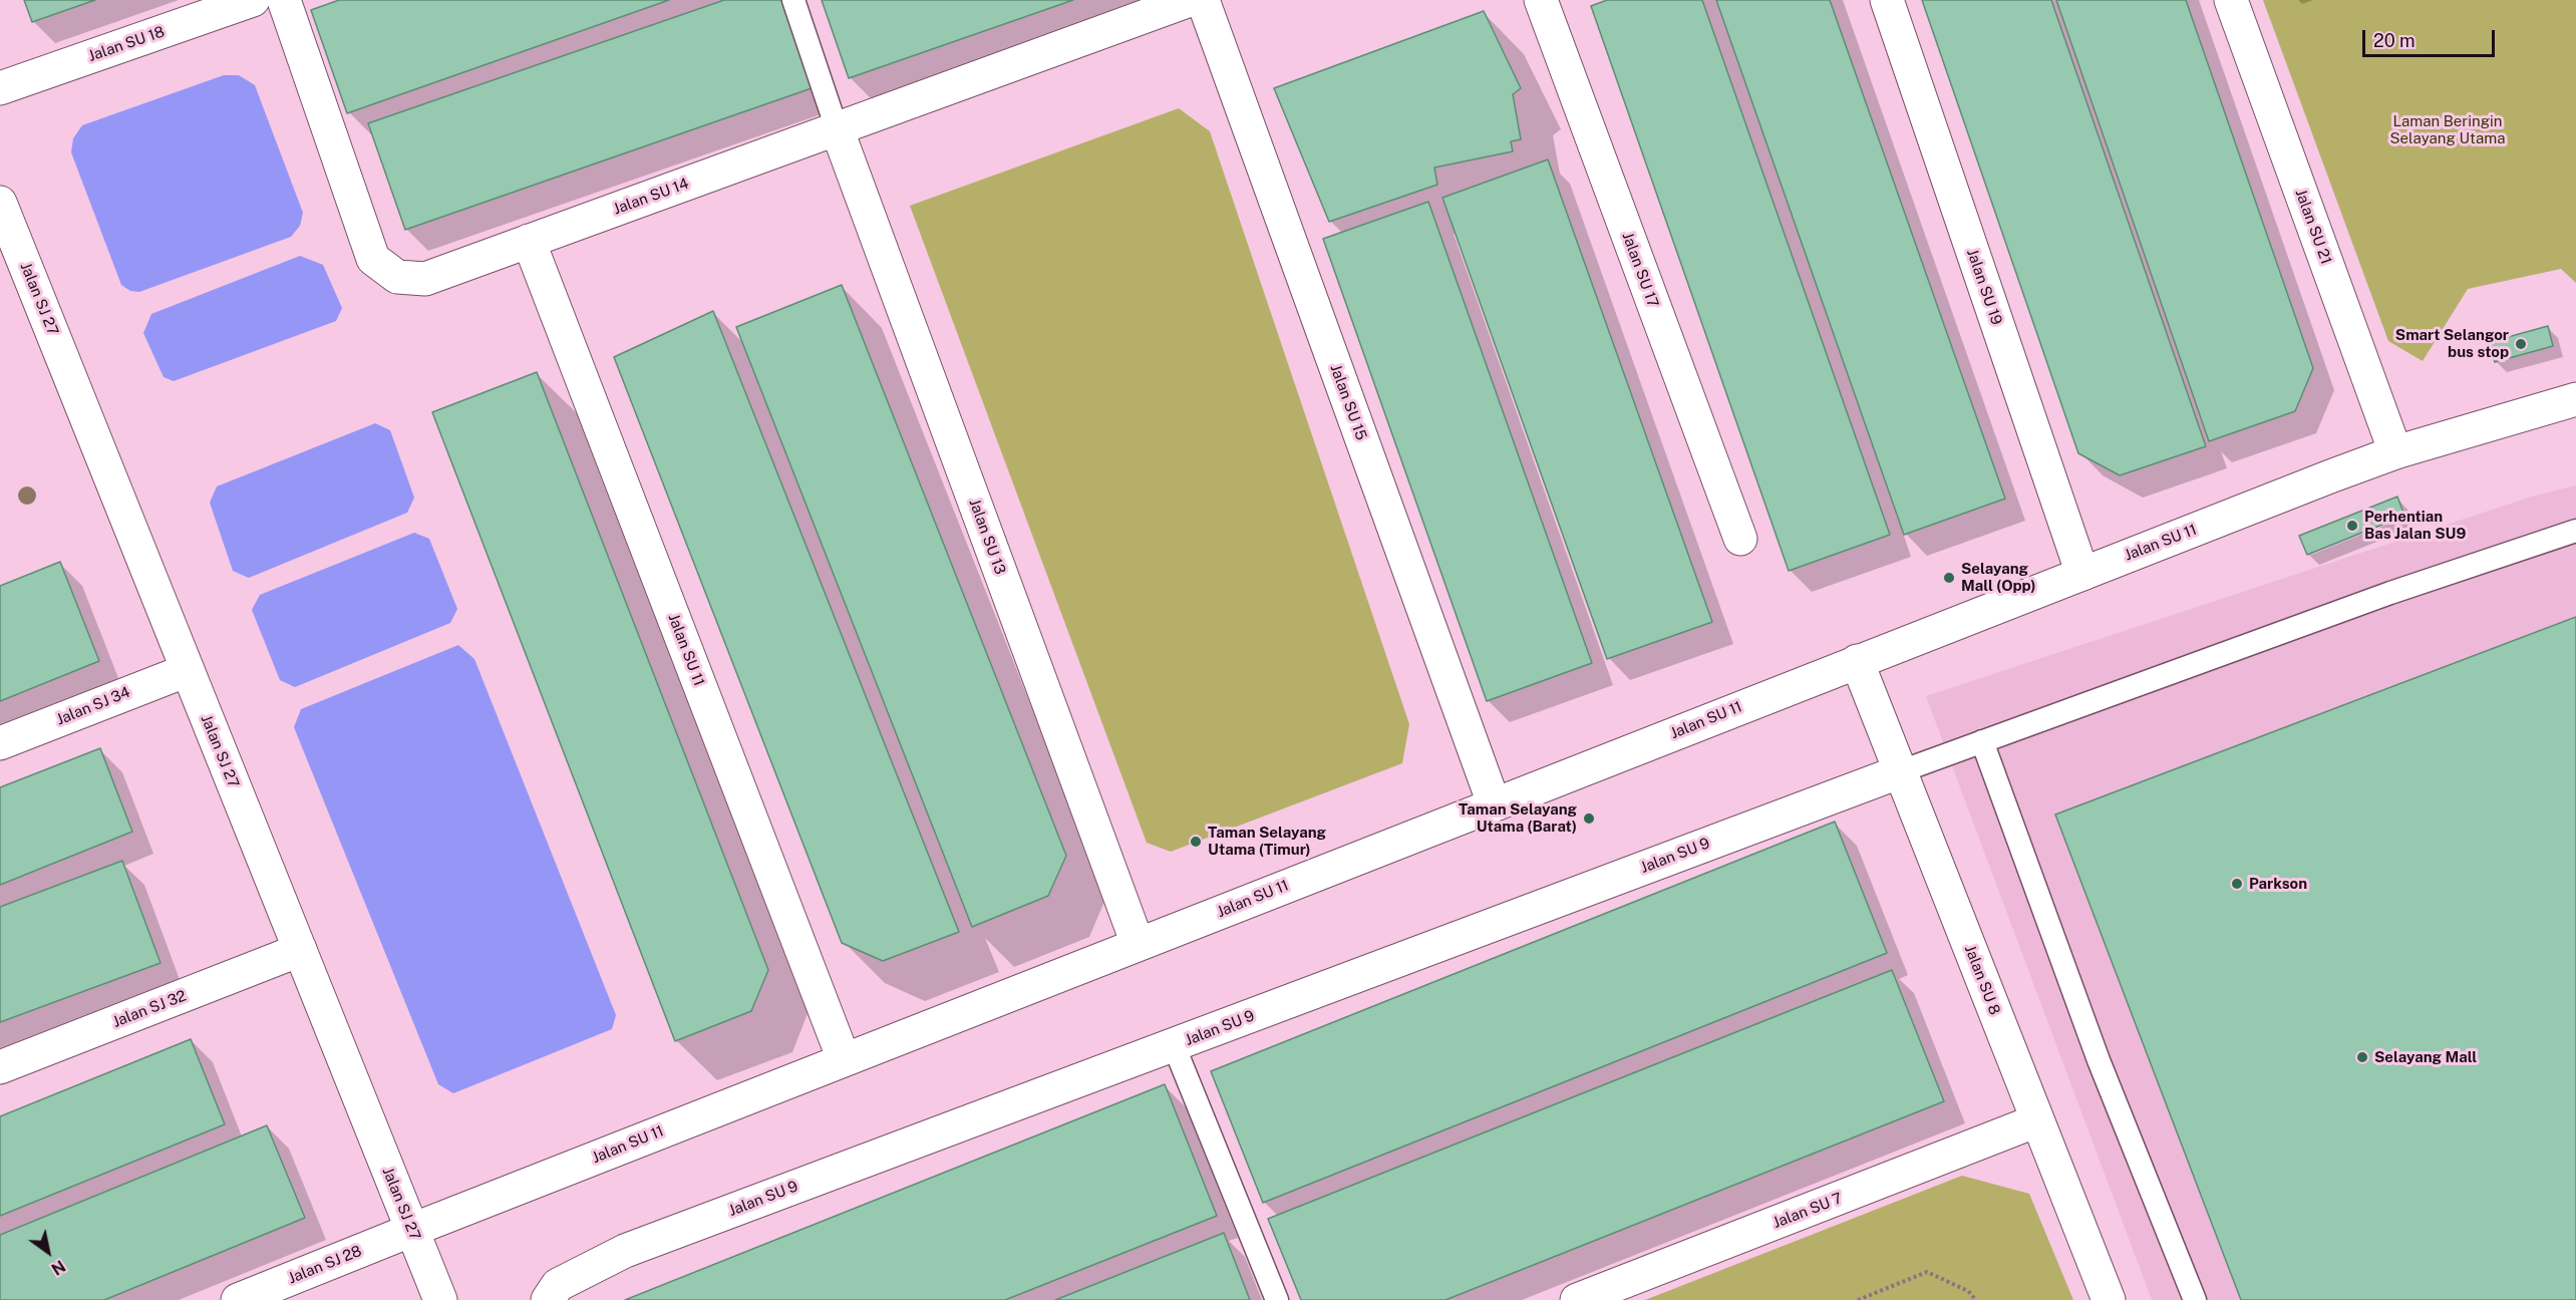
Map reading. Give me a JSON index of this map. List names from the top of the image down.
{
  "streets": {
    "street": [
      "Jalan SU 18",
      "Jalan SU 14",
      "Jalan SU 21",
      "Jalan SU 17",
      "Jalan SU 19",
      "Jalan SJ 27",
      "Jalan SU 15",
      "Jalan SU 13",
      "Jalan SU 11",
      "Jalan SJ 34",
      "Jalan SU 9",
      "Jalan SU 8",
      "Jalan SJ 32",
      "Jalan SU 7",
      "Jalan SJ 28"
    ]
  },
  "crossings": [
    ["Jalan SU 14", "Jalan SU 13"],
    ["Jalan SU 14", "Jalan SU 11"],
    ["Jalan SU 21", "Jalan SU 11"],
    ["Jalan SU 19", "Jalan SU 11"],
    ["Jalan SJ 27", "Jalan SU 11"],
    ["Jalan SJ 27", "Jalan SJ 34"],
    ["Jalan SJ 27", "Jalan SJ 32"],
    ["Jalan SJ 27", "Jalan SJ 28"],
    ["Jalan SU 15", "Jalan SU 11"],
    ["Jalan SU 13", "Jalan SU 11"],
    ["Jalan SU 11", "Jalan SU 8"],
    ["Jalan SU 11", "Jalan SJ 28"],
    ["Jalan SU 9", "Jalan SU 8"],
    ["Jalan SU 8", "Jalan SU 7"]
  ],
  "parks": ["Laman Beringin Selayang Utama"],
  "places": [
    "Smart Selangor bus stop",
    "Perhentian Bas Jalan SU9",
    "Selayang Mall (Opp)",
    "Taman Selayang Utama (Barat)",
    "Taman Selayang Utama (Timur)",
    "Parkson",
    "Selayang Mall"
  ],
  "scale_bar": "20 m",
  "north": "bottom right"
}
